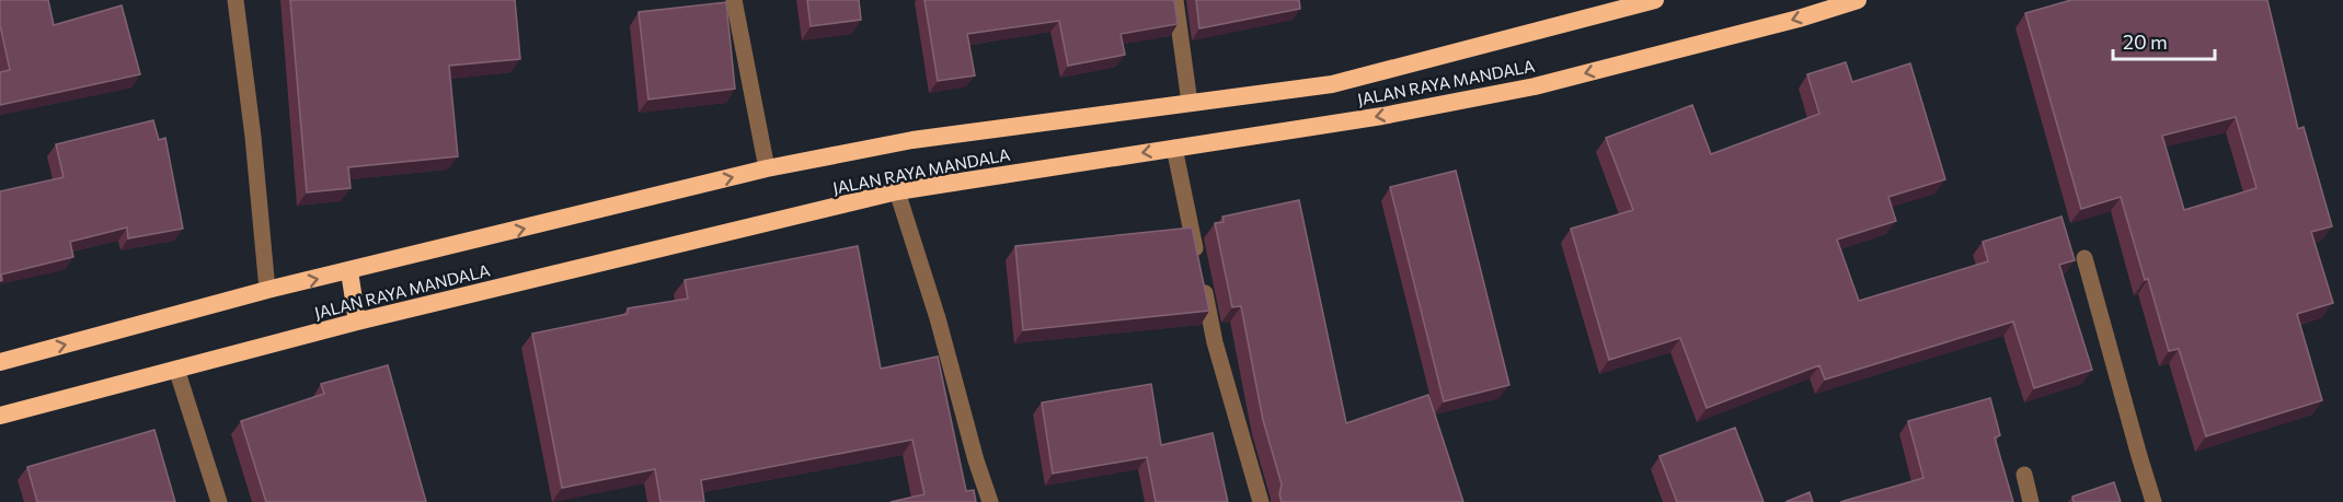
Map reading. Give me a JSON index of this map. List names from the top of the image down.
{
  "streets": {
    "highway": ["JALAN RAYA MANDALA"]
  },
  "scale_bar": "20 m"
}
